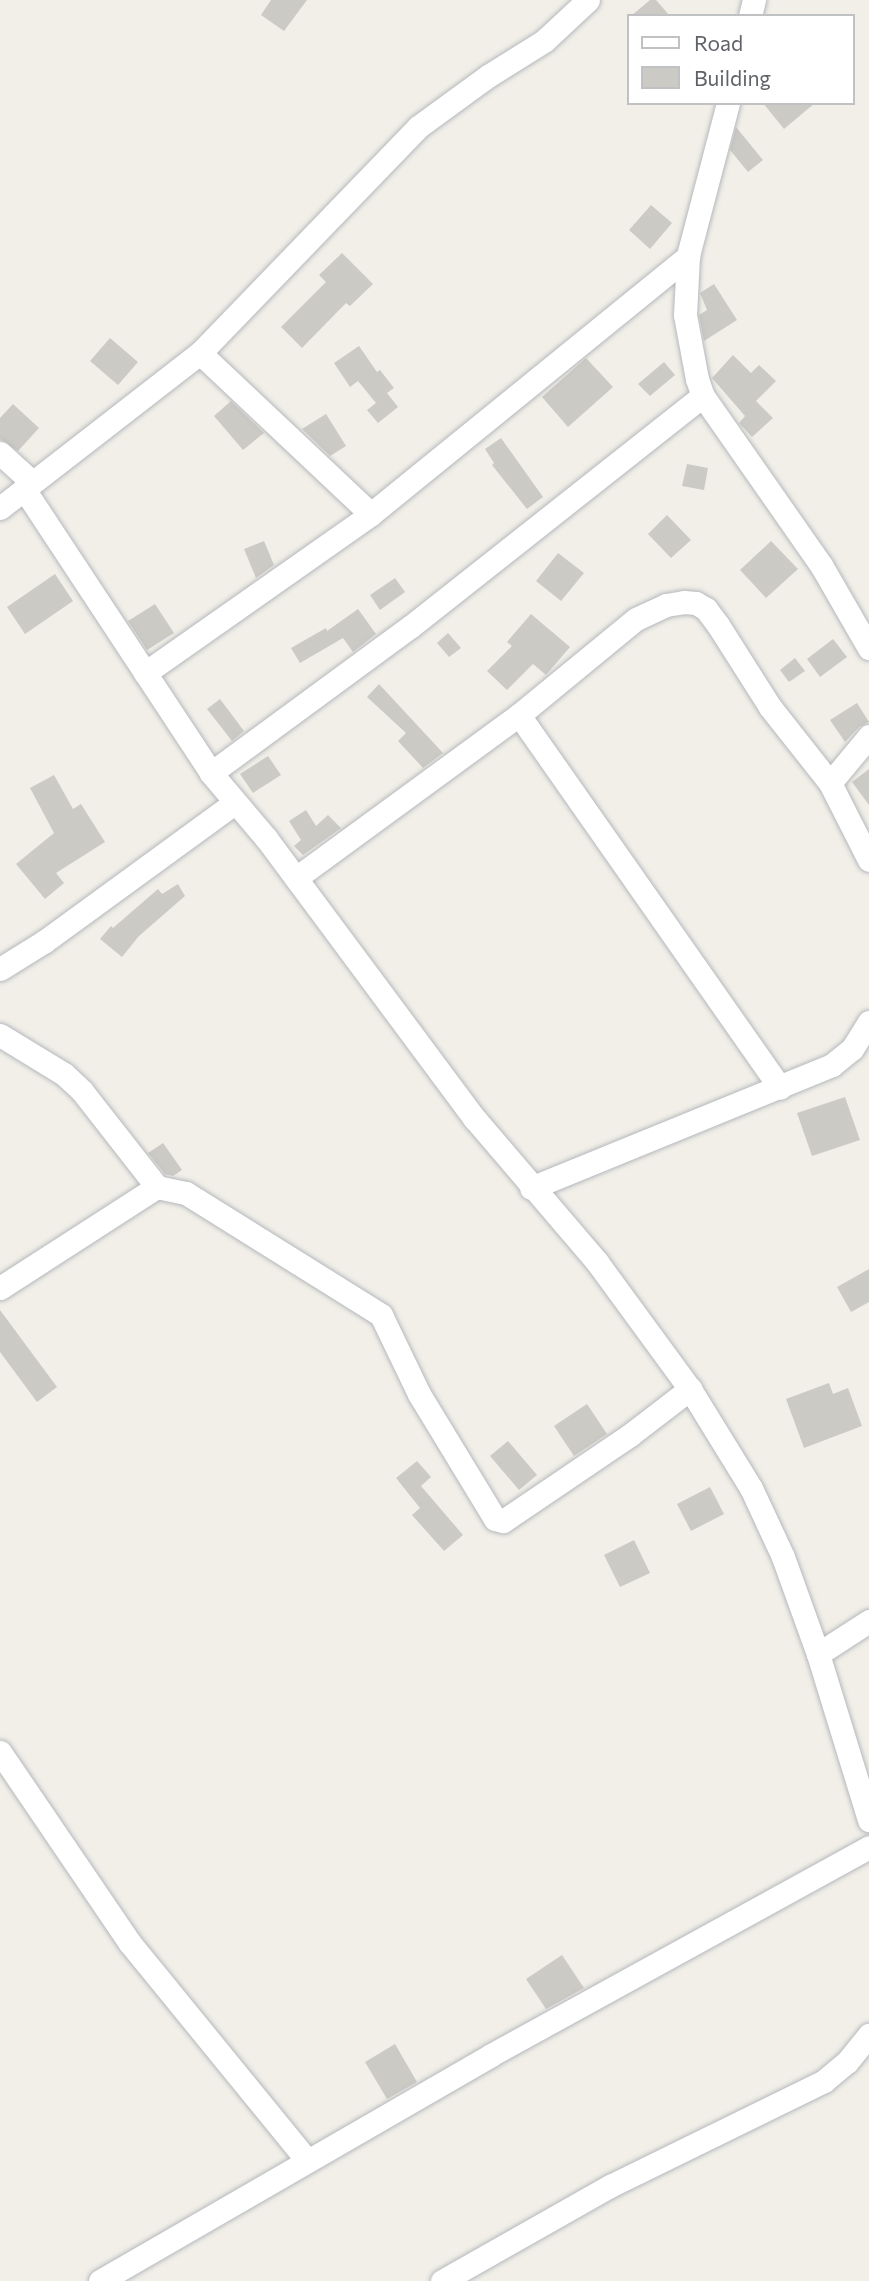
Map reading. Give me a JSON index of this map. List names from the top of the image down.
{
  "legend": ["Road", "Building"]
}
